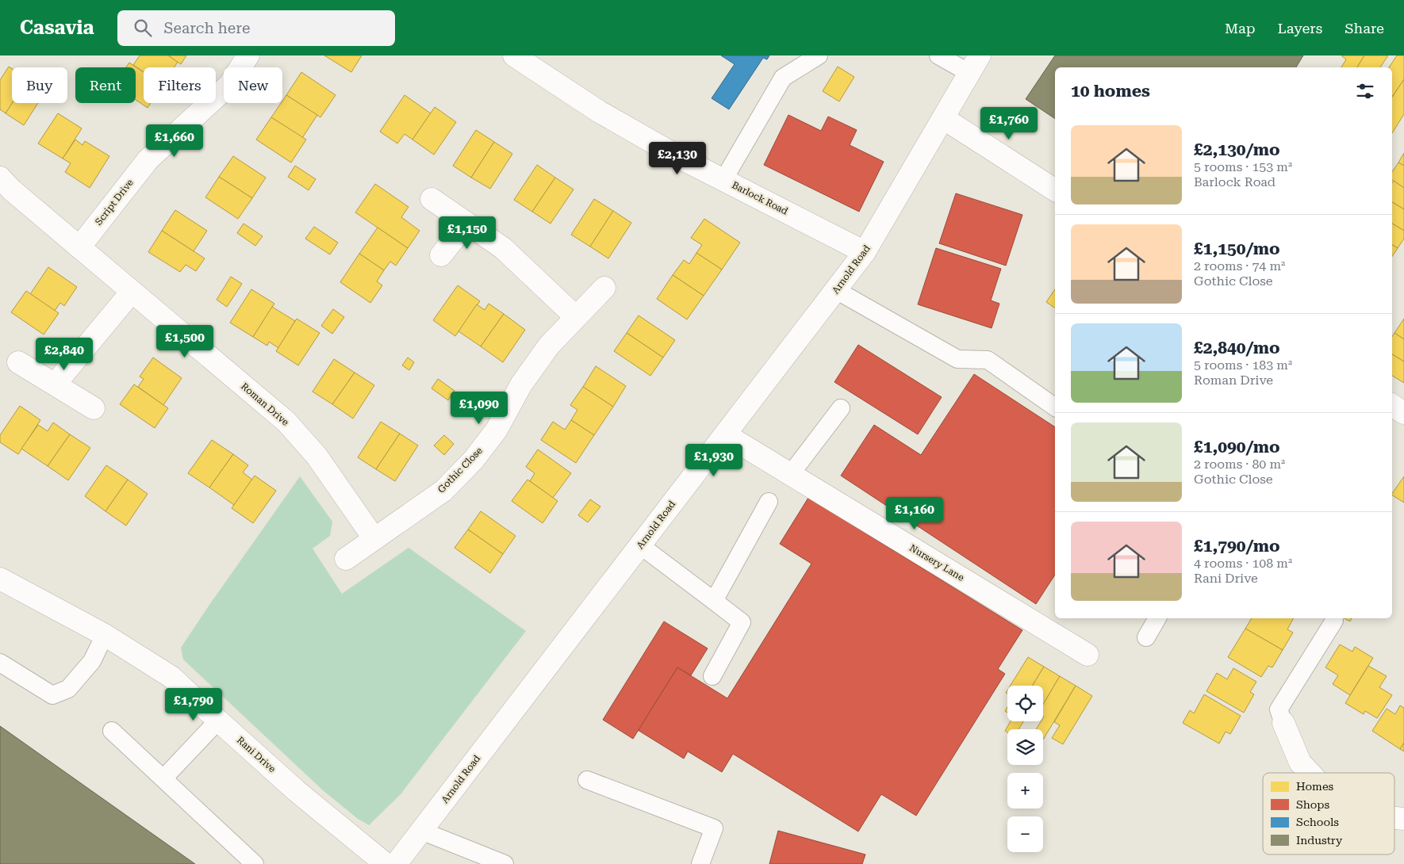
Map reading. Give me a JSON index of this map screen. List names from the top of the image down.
{
  "streets": {
    "street": [
      "Barlock Road",
      "Script Drive",
      "Arnold Road",
      "Roman Drive",
      "Gothic Close",
      "Nursery Lane",
      "Rani Drive"
    ]
  },
  "crossings": [
    ["Barlock Road", "Arnold Road"],
    ["Script Drive", "Roman Drive"],
    ["Arnold Road", "Nursery Lane"],
    ["Roman Drive", "Gothic Close"]
  ],
  "legend": [
    "Homes",
    "Shops",
    "Schools",
    "Industry"
  ],
  "page": {
    "header": "Casavia",
    "search": "Search here",
    "nav": ["Map", "Layers", "Share"],
    "chip": [
      "Buy",
      "Rent",
      "Filters",
      "New"
    ],
    "heading": "10 homes",
    "price": [
      "£1,760",
      "£1,660",
      "£2,130",
      "£1,150",
      "£1,500",
      "£2,840",
      "£1,090",
      "£1,930",
      "£1,160",
      "£1,790"
    ],
    "list": [
      {
        "name": "£2,130/mo",
        "note": "5 rooms · 153 m² · Barlock Road"
      },
      {
        "name": "£1,150/mo",
        "note": "2 rooms · 74 m² · Gothic Close"
      },
      {
        "name": "£2,840/mo",
        "note": "5 rooms · 183 m² · Roman Drive"
      },
      {
        "name": "£1,090/mo",
        "note": "2 rooms · 80 m² · Gothic Close"
      },
      {
        "name": "£1,790/mo",
        "note": "4 rooms · 108 m² · Rani Drive"
      }
    ],
    "map_buttons": ["+", "−"]
  }
}
